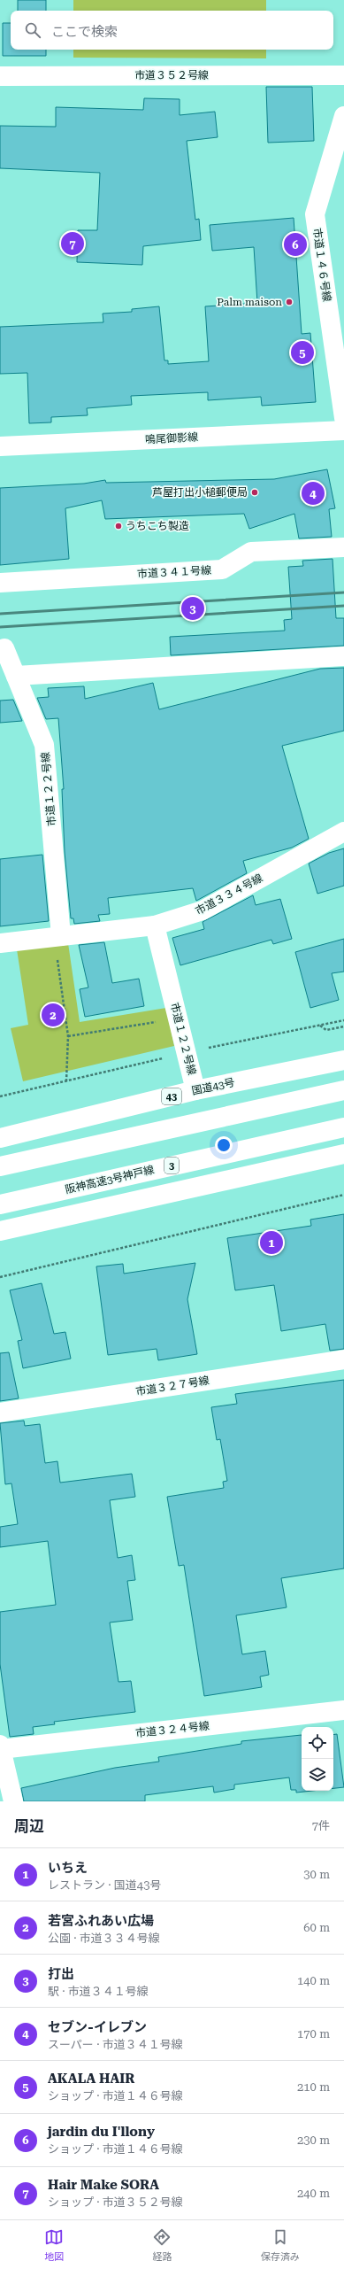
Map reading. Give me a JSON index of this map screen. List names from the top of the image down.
{
  "streets": {
    "main road": [
      "市道３５２号線",
      "市道１４６号線",
      "鳴尾御影線",
      "市道３４１号線",
      "市道１２２号線",
      "市道３３４号線",
      "国道43号",
      "43",
      "3",
      "阪神高速3号神戸線",
      "市道３２７号線",
      "市道３２４号線"
    ]
  },
  "crossings": [
    ["市道１２２号線", "市道３３４号線"],
    ["市道１２２号線", "国道43号"]
  ],
  "places": ["Palm maison", "芦屋打出小槌郵便局", "うちこち製造"],
  "page": {
    "search": "ここで検索",
    "pins": [
      "7",
      "6",
      "5",
      "4",
      "3",
      "2",
      "1"
    ],
    "heading": ["周辺", "7件"],
    "list": [
      {
        "mark": "1",
        "name": "いちえ",
        "note": "レストラン · 国道43号",
        "value": "30 m"
      },
      {
        "mark": "2",
        "name": "若宮ふれあい広場",
        "note": "公園 · 市道３３４号線",
        "value": "60 m"
      },
      {
        "mark": "3",
        "name": "打出",
        "note": "駅 · 市道３４１号線",
        "value": "140 m"
      },
      {
        "mark": "4",
        "name": "セブン-イレブン",
        "note": "スーパー · 市道３４１号線",
        "value": "170 m"
      },
      {
        "mark": "5",
        "name": "AKALA HAIR",
        "note": "ショップ · 市道１４６号線",
        "value": "210 m"
      },
      {
        "mark": "6",
        "name": "jardin du I'llony",
        "note": "ショップ · 市道１４６号線",
        "value": "230 m"
      },
      {
        "mark": "7",
        "name": "Hair Make SORA",
        "note": "ショップ · 市道３５２号線",
        "value": "240 m"
      }
    ],
    "nav": ["地図", "経路", "保存済み"]
  }
}
